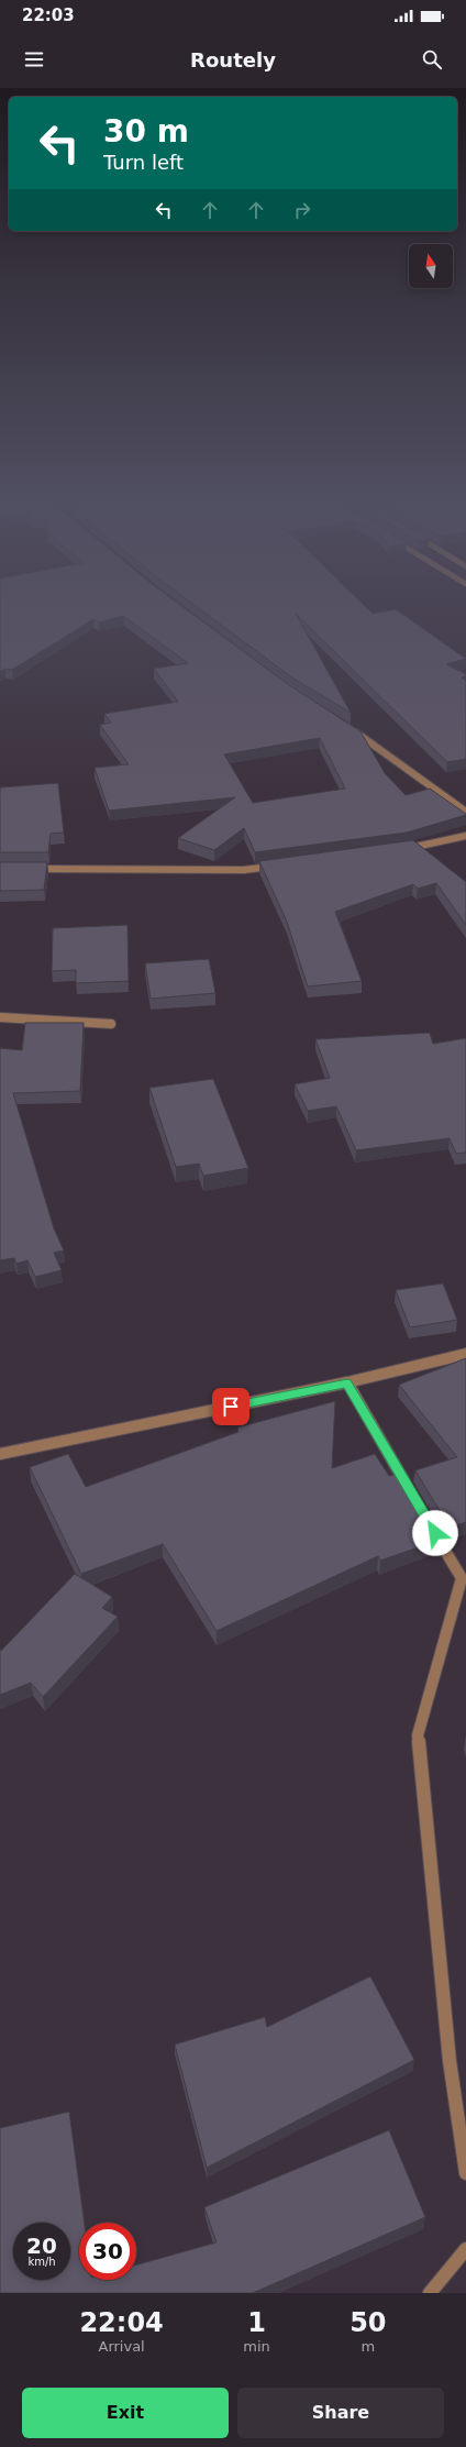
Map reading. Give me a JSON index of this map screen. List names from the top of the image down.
{
  "north": "top",
  "page": {
    "status": "22:03",
    "header": "Routely",
    "turn": ["30 m", "Turn left"],
    "speed": "20 km/h",
    "limit": "30",
    "eta": [
      "22:04",
      "Arrival",
      "1",
      "min",
      "50",
      "m"
    ],
    "buttons": ["Exit", "Share"]
  }
}
